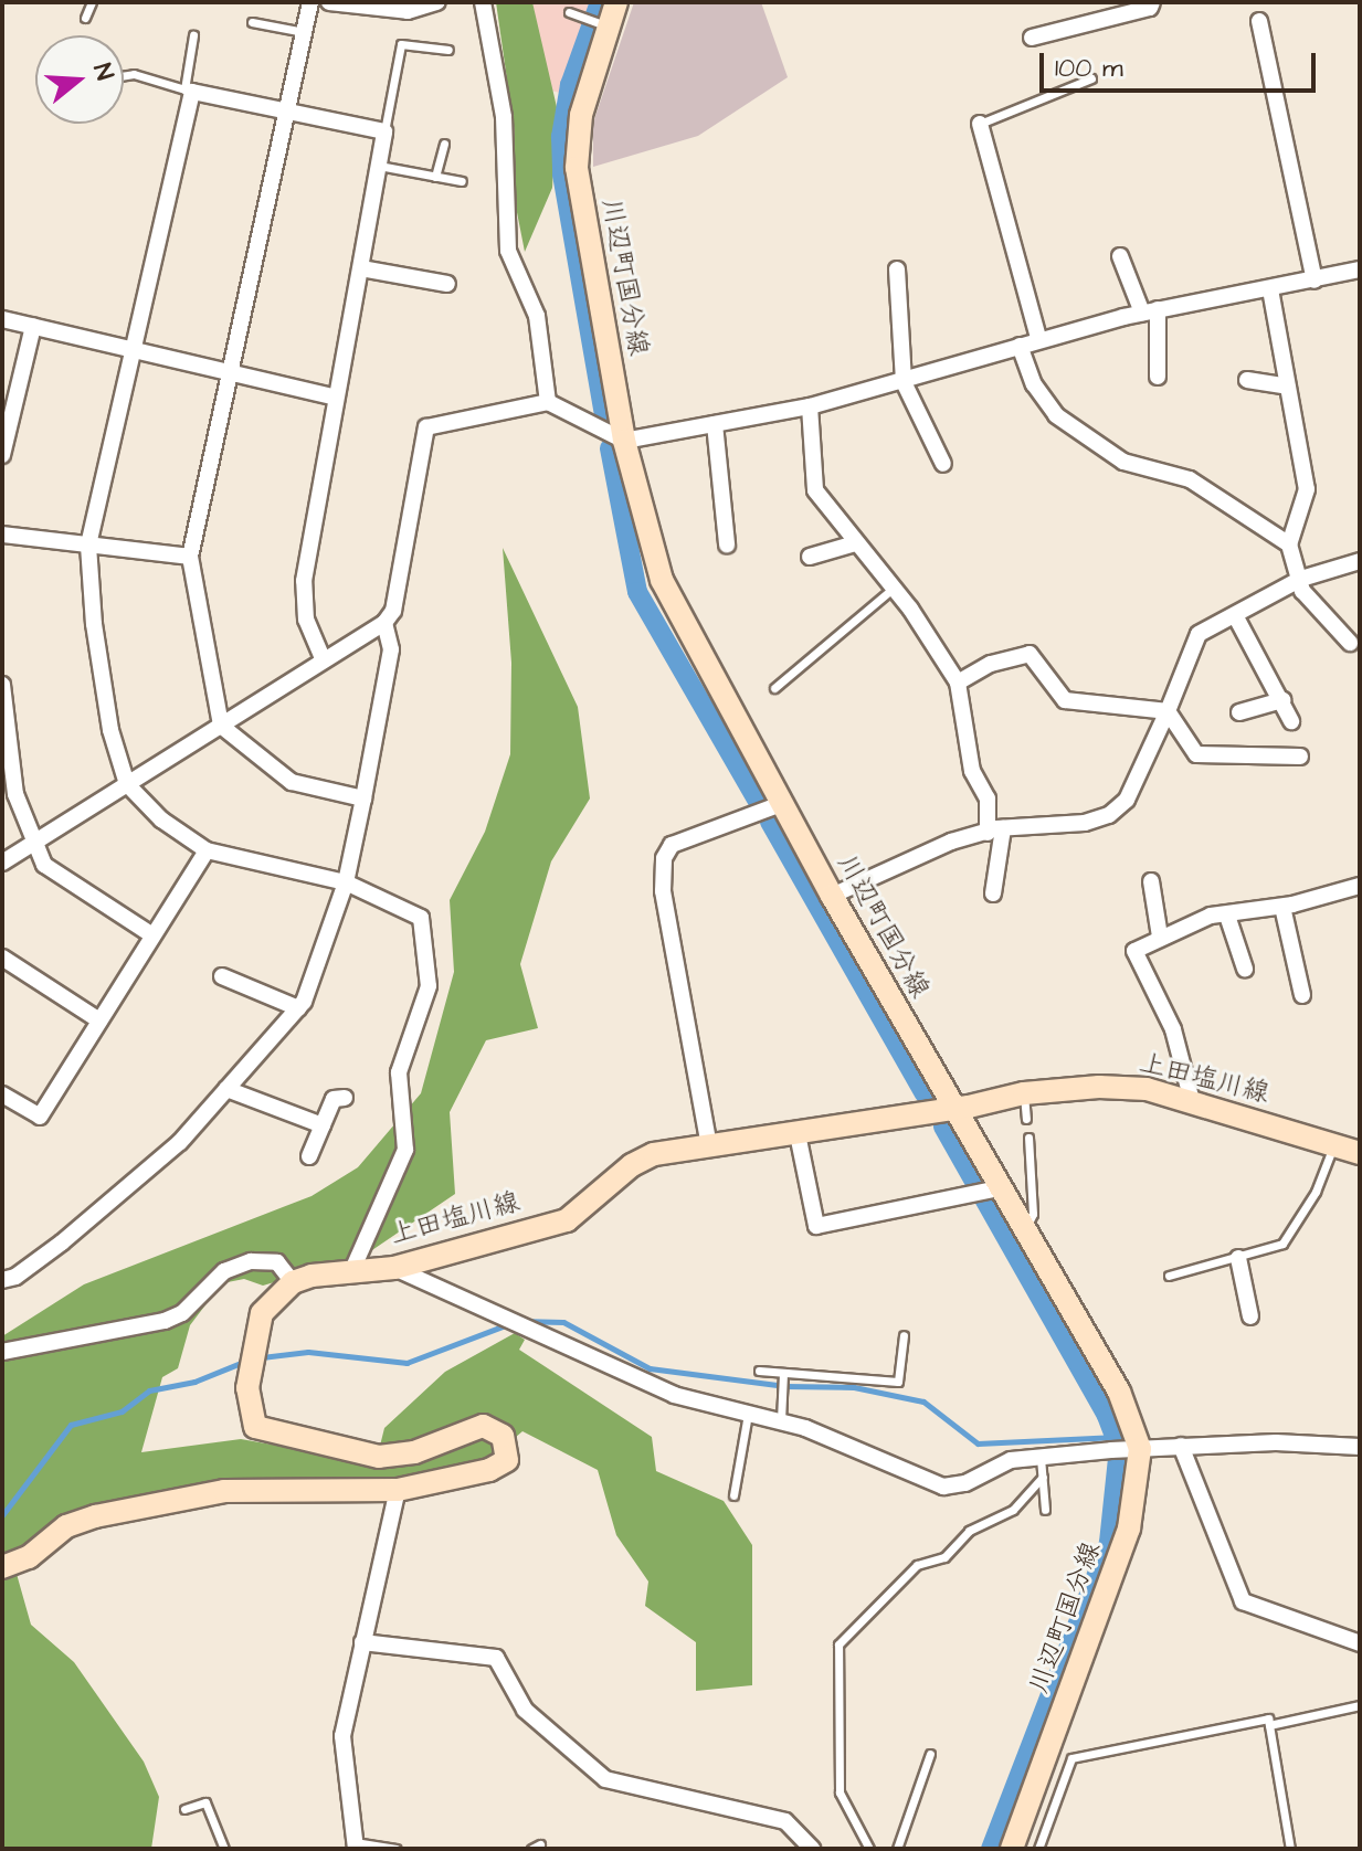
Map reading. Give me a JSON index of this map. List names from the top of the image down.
{
  "streets": {
    "main road": ["川辺町国分線", "上田塩川線"]
  },
  "crossings": [
    ["川辺町国分線", "上田塩川線"]
  ],
  "scale_bar": "100 m",
  "north": "right"
}
